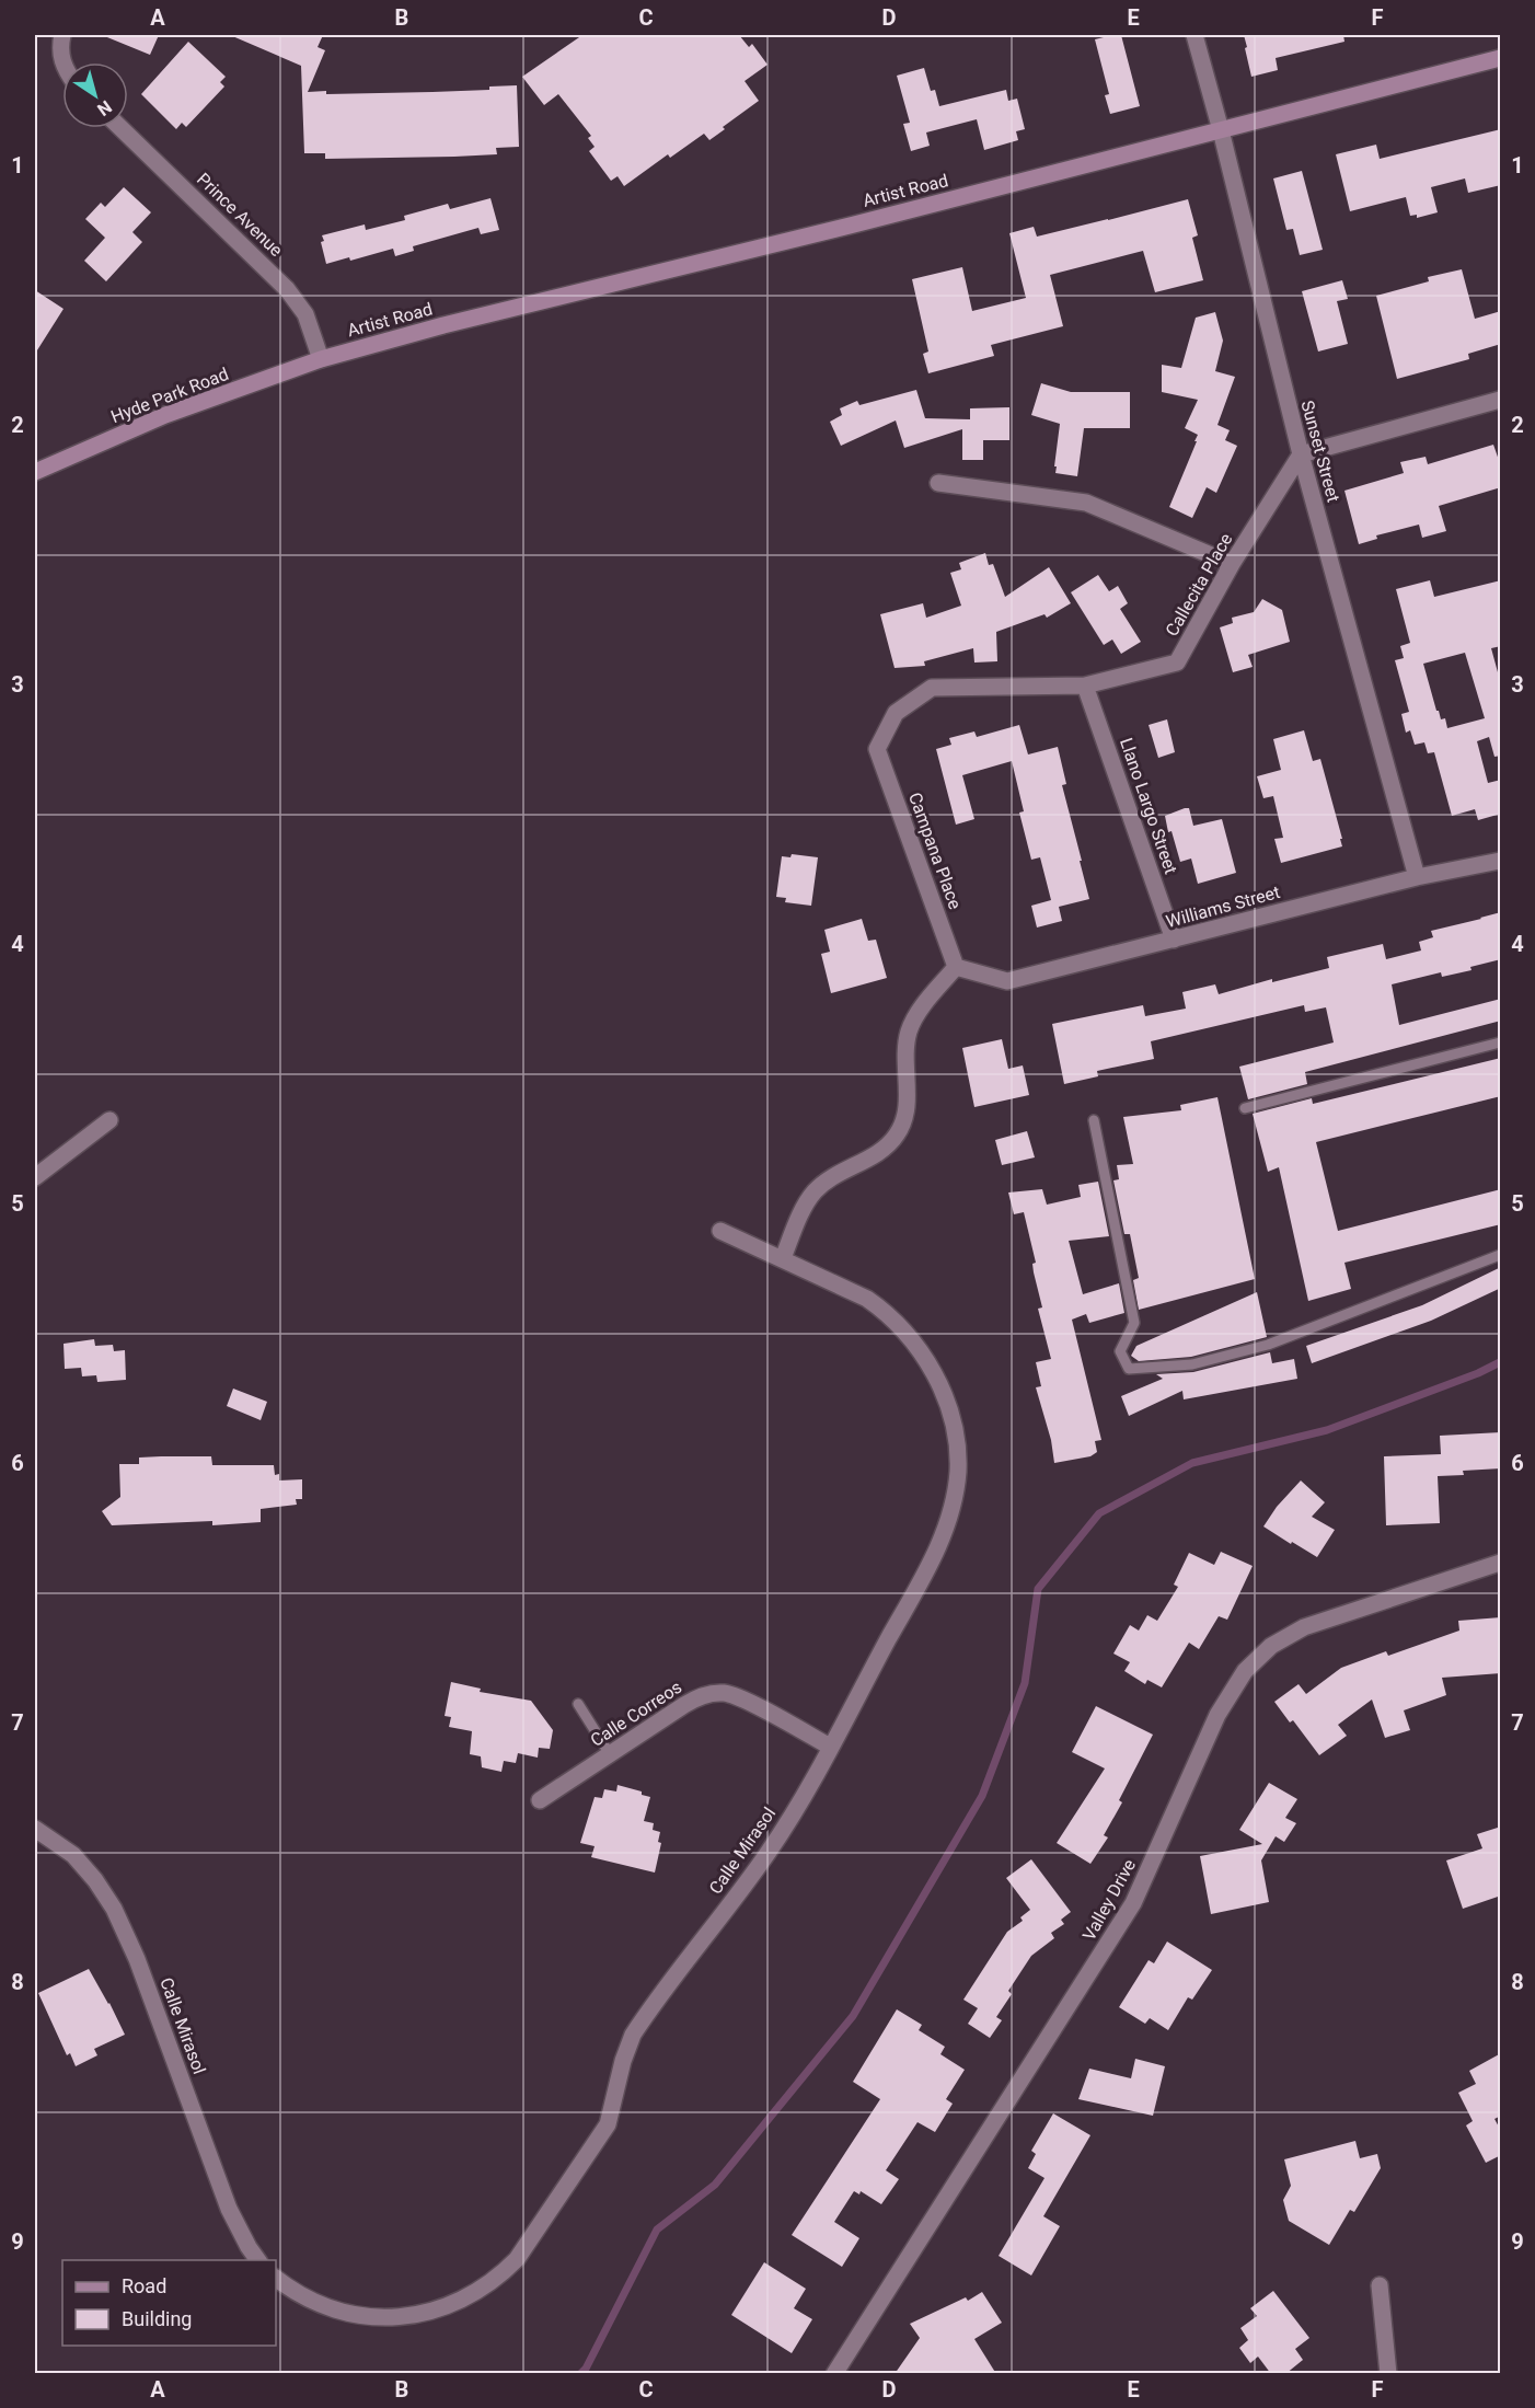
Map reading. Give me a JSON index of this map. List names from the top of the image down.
{
  "streets": {
    "main road": ["Artist Road", "Hyde Park Road"],
    "street": [
      "Prince Avenue",
      "Sunset Street",
      "Callecita Place",
      "Llano Largo Street",
      "Campana Place",
      "Williams Street",
      "Calle Correos",
      "Calle Mirasol",
      "Valley Drive"
    ]
  },
  "crossings": [
    ["Artist Road", "Prince Avenue"],
    ["Artist Road", "Hyde Park Road"],
    ["Artist Road", "Sunset Street"],
    ["Prince Avenue", "Hyde Park Road"],
    ["Sunset Street", "Callecita Place"],
    ["Sunset Street", "Williams Street"],
    ["Callecita Place", "Llano Largo Street"],
    ["Callecita Place", "Campana Place"],
    ["Llano Largo Street", "Williams Street"],
    ["Campana Place", "Williams Street"],
    ["Calle Correos", "Calle Mirasol"]
  ],
  "legend": ["Road", "Building"],
  "north": "bottom right",
  "grid": {
    "columns": [
      "A",
      "B",
      "C",
      "D",
      "E",
      "F"
    ],
    "rows": [
      "1",
      "2",
      "3",
      "4",
      "5",
      "6",
      "7",
      "8",
      "9"
    ]
  }
}
